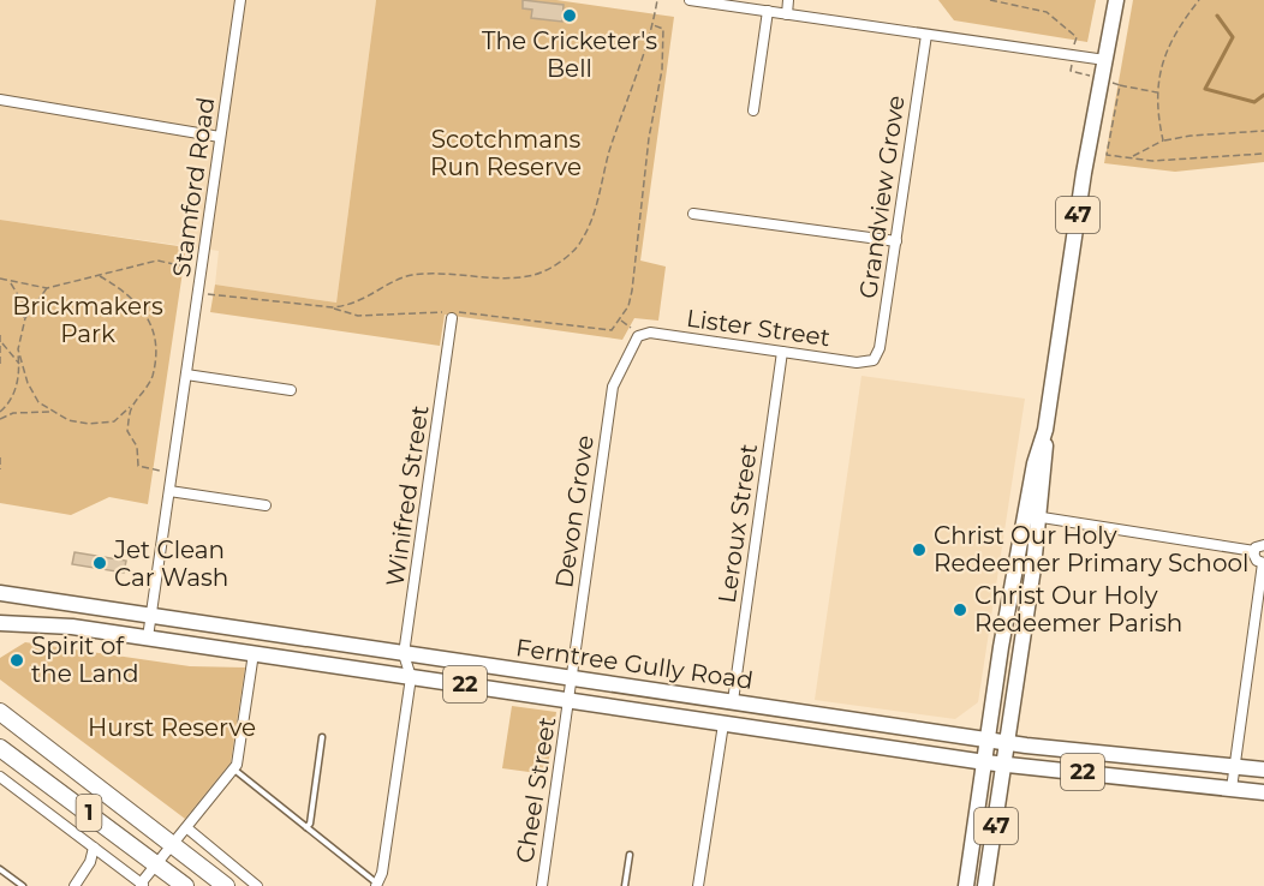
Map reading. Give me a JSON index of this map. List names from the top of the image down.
{
  "streets": {
    "highway": ["1"],
    "main road": ["47", "Ferntree Gully Road", "22"],
    "street": [
      "Stamford Road",
      "Grandview Grove",
      "Lister Street",
      "Winifred Street",
      "Devon Grove",
      "Leroux Street",
      "Cheel Street"
    ]
  },
  "crossings": [
    ["Stamford Road", "Ferntree Gully Road"],
    ["Grandview Grove", "Lister Street"],
    ["47", "Ferntree Gully Road"],
    ["Lister Street", "Devon Grove"],
    ["Lister Street", "Leroux Street"],
    ["Winifred Street", "Ferntree Gully Road"],
    ["Devon Grove", "Ferntree Gully Road"],
    ["Devon Grove", "Cheel Street"],
    ["Leroux Street", "Ferntree Gully Road"],
    ["Ferntree Gully Road", "Cheel Street"]
  ],
  "parks": ["Scotchmans Run Reserve", "Brickmakers Park", "Hurst Reserve"],
  "places": [
    "The Cricketer's Bell",
    "Christ Our Holy Redeemer Primary School",
    "Jet Clean Car Wash",
    "Christ Our Holy Redeemer Parish",
    "Spirit of the Land"
  ]
}
